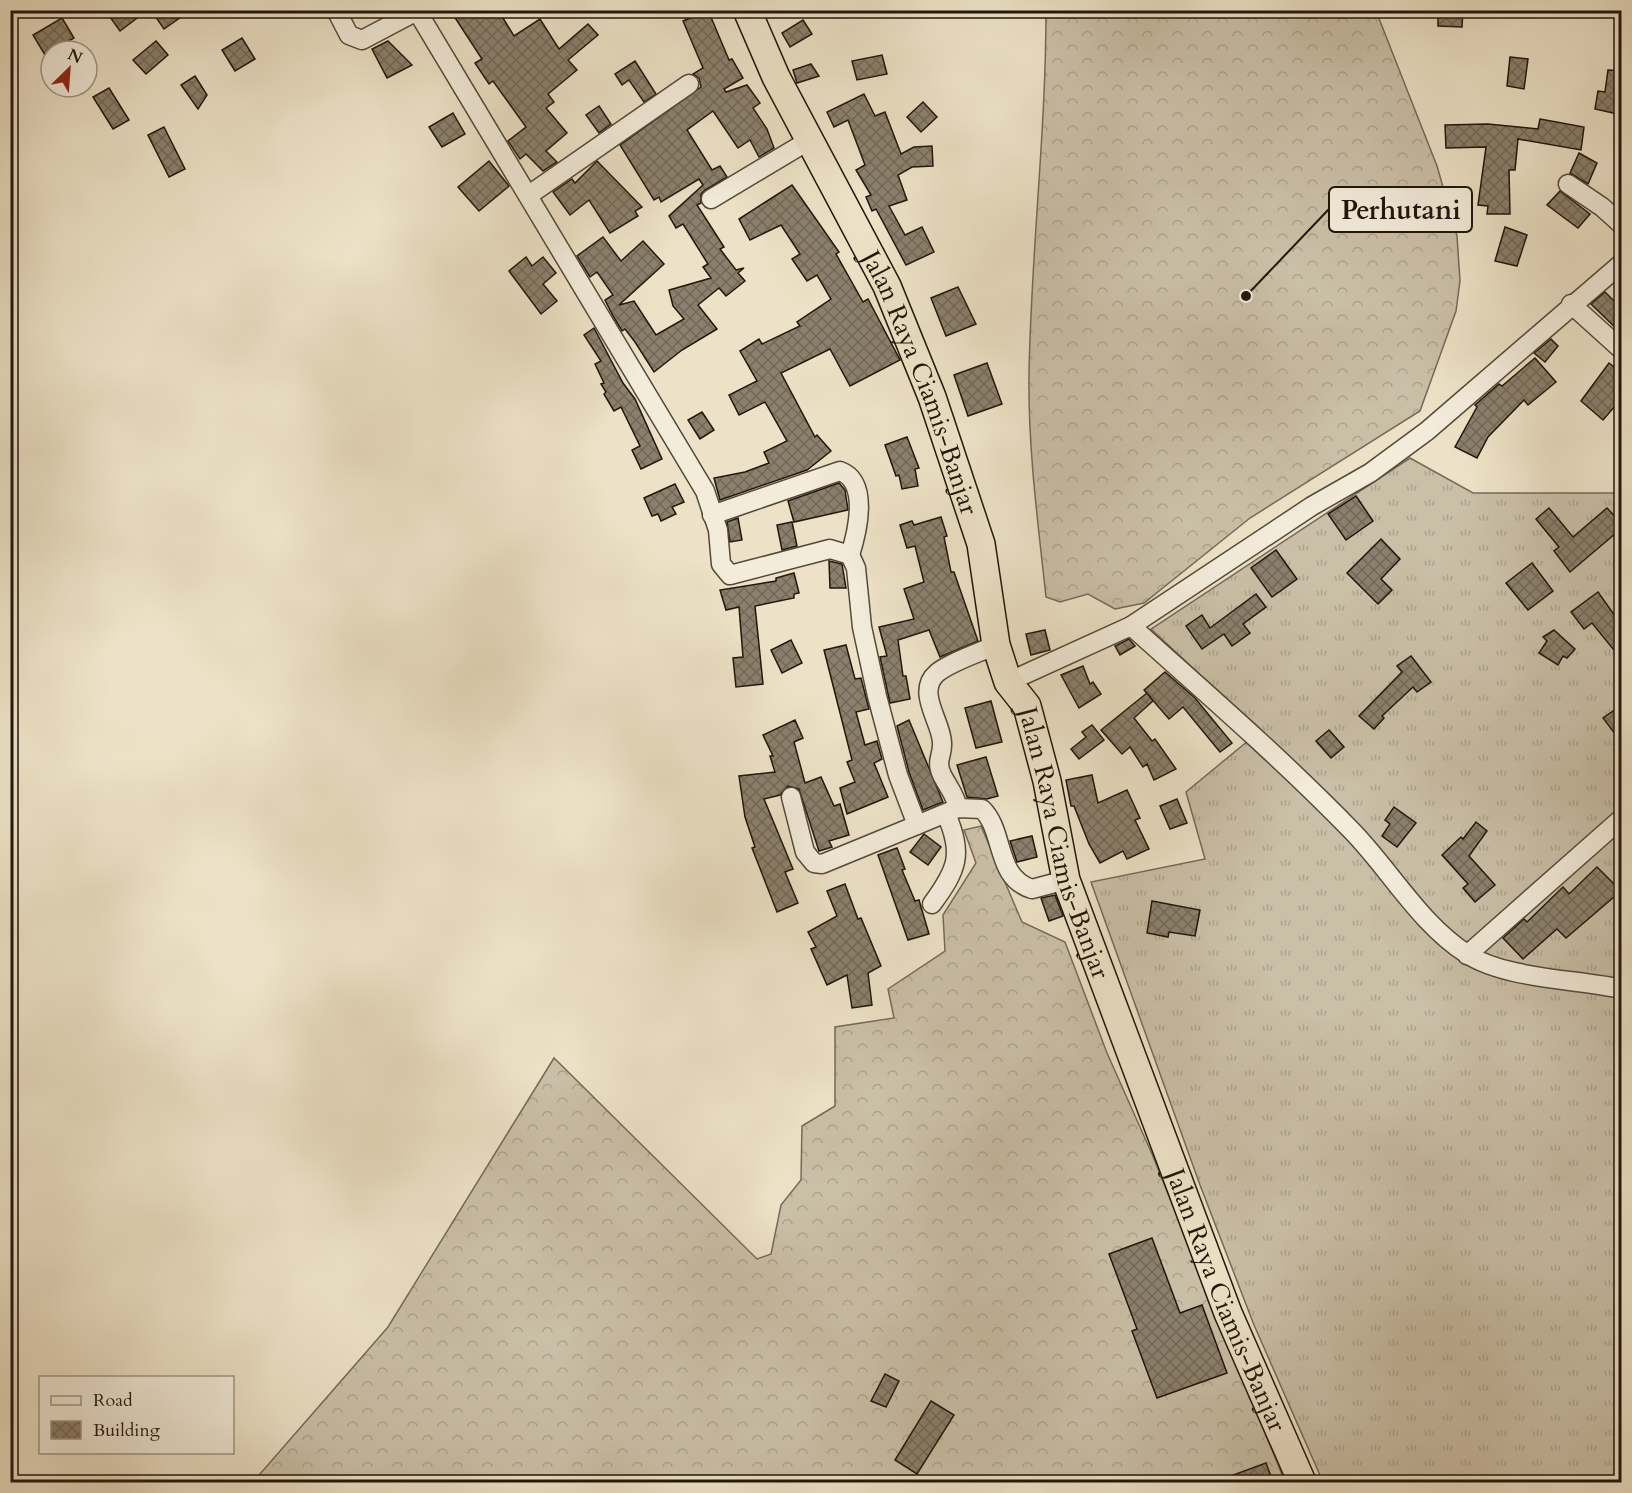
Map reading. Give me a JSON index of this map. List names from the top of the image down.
{
  "streets": {
    "highway": ["Jalan Raya Ciamis-Banjar"]
  },
  "places": ["Perhutani"],
  "legend": ["Road", "Building"],
  "north": "top right"
}
